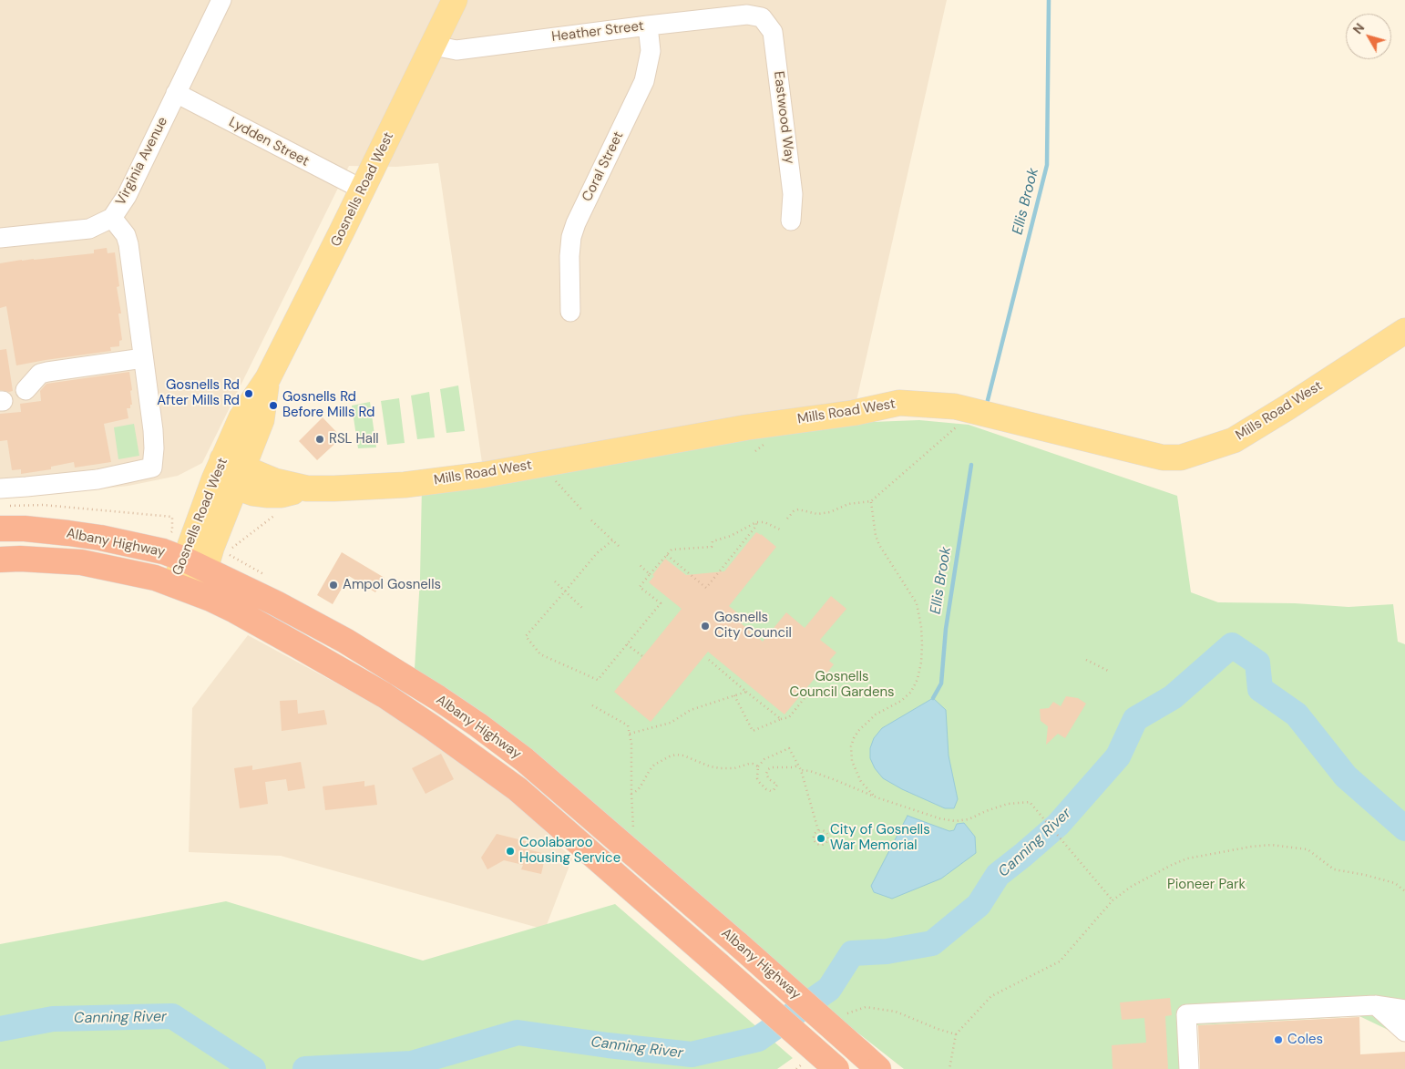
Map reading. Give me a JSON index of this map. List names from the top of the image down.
{
  "streets": {
    "highway": ["Albany Highway"],
    "main road": ["Gosnells Road West", "Mills Road West"],
    "street": [
      "Heather Street",
      "Eastwood Way",
      "Lydden Street",
      "Virginia Avenue",
      "Coral Street"
    ]
  },
  "crossings": [
    ["Heather Street", "Eastwood Way"],
    ["Heather Street", "Coral Street"],
    ["Heather Street", "Gosnells Road West"],
    ["Lydden Street", "Virginia Avenue"],
    ["Lydden Street", "Gosnells Road West"],
    ["Gosnells Road West", "Mills Road West"],
    ["Gosnells Road West", "Albany Highway"]
  ],
  "water": ["Ellis Brook", "Canning River"],
  "parks": ["Gosnells Council Gardens", "Pioneer Park"],
  "places": [
    "Gosnells Rd After Mills Rd",
    "Gosnells Rd Before Mills Rd",
    "RSL Hall",
    "Ampol Gosnells",
    "Gosnells City Council",
    "City of Gosnells War Memorial",
    "Coolabaroo Housing Service",
    "Coles"
  ],
  "north": "top left"
}
